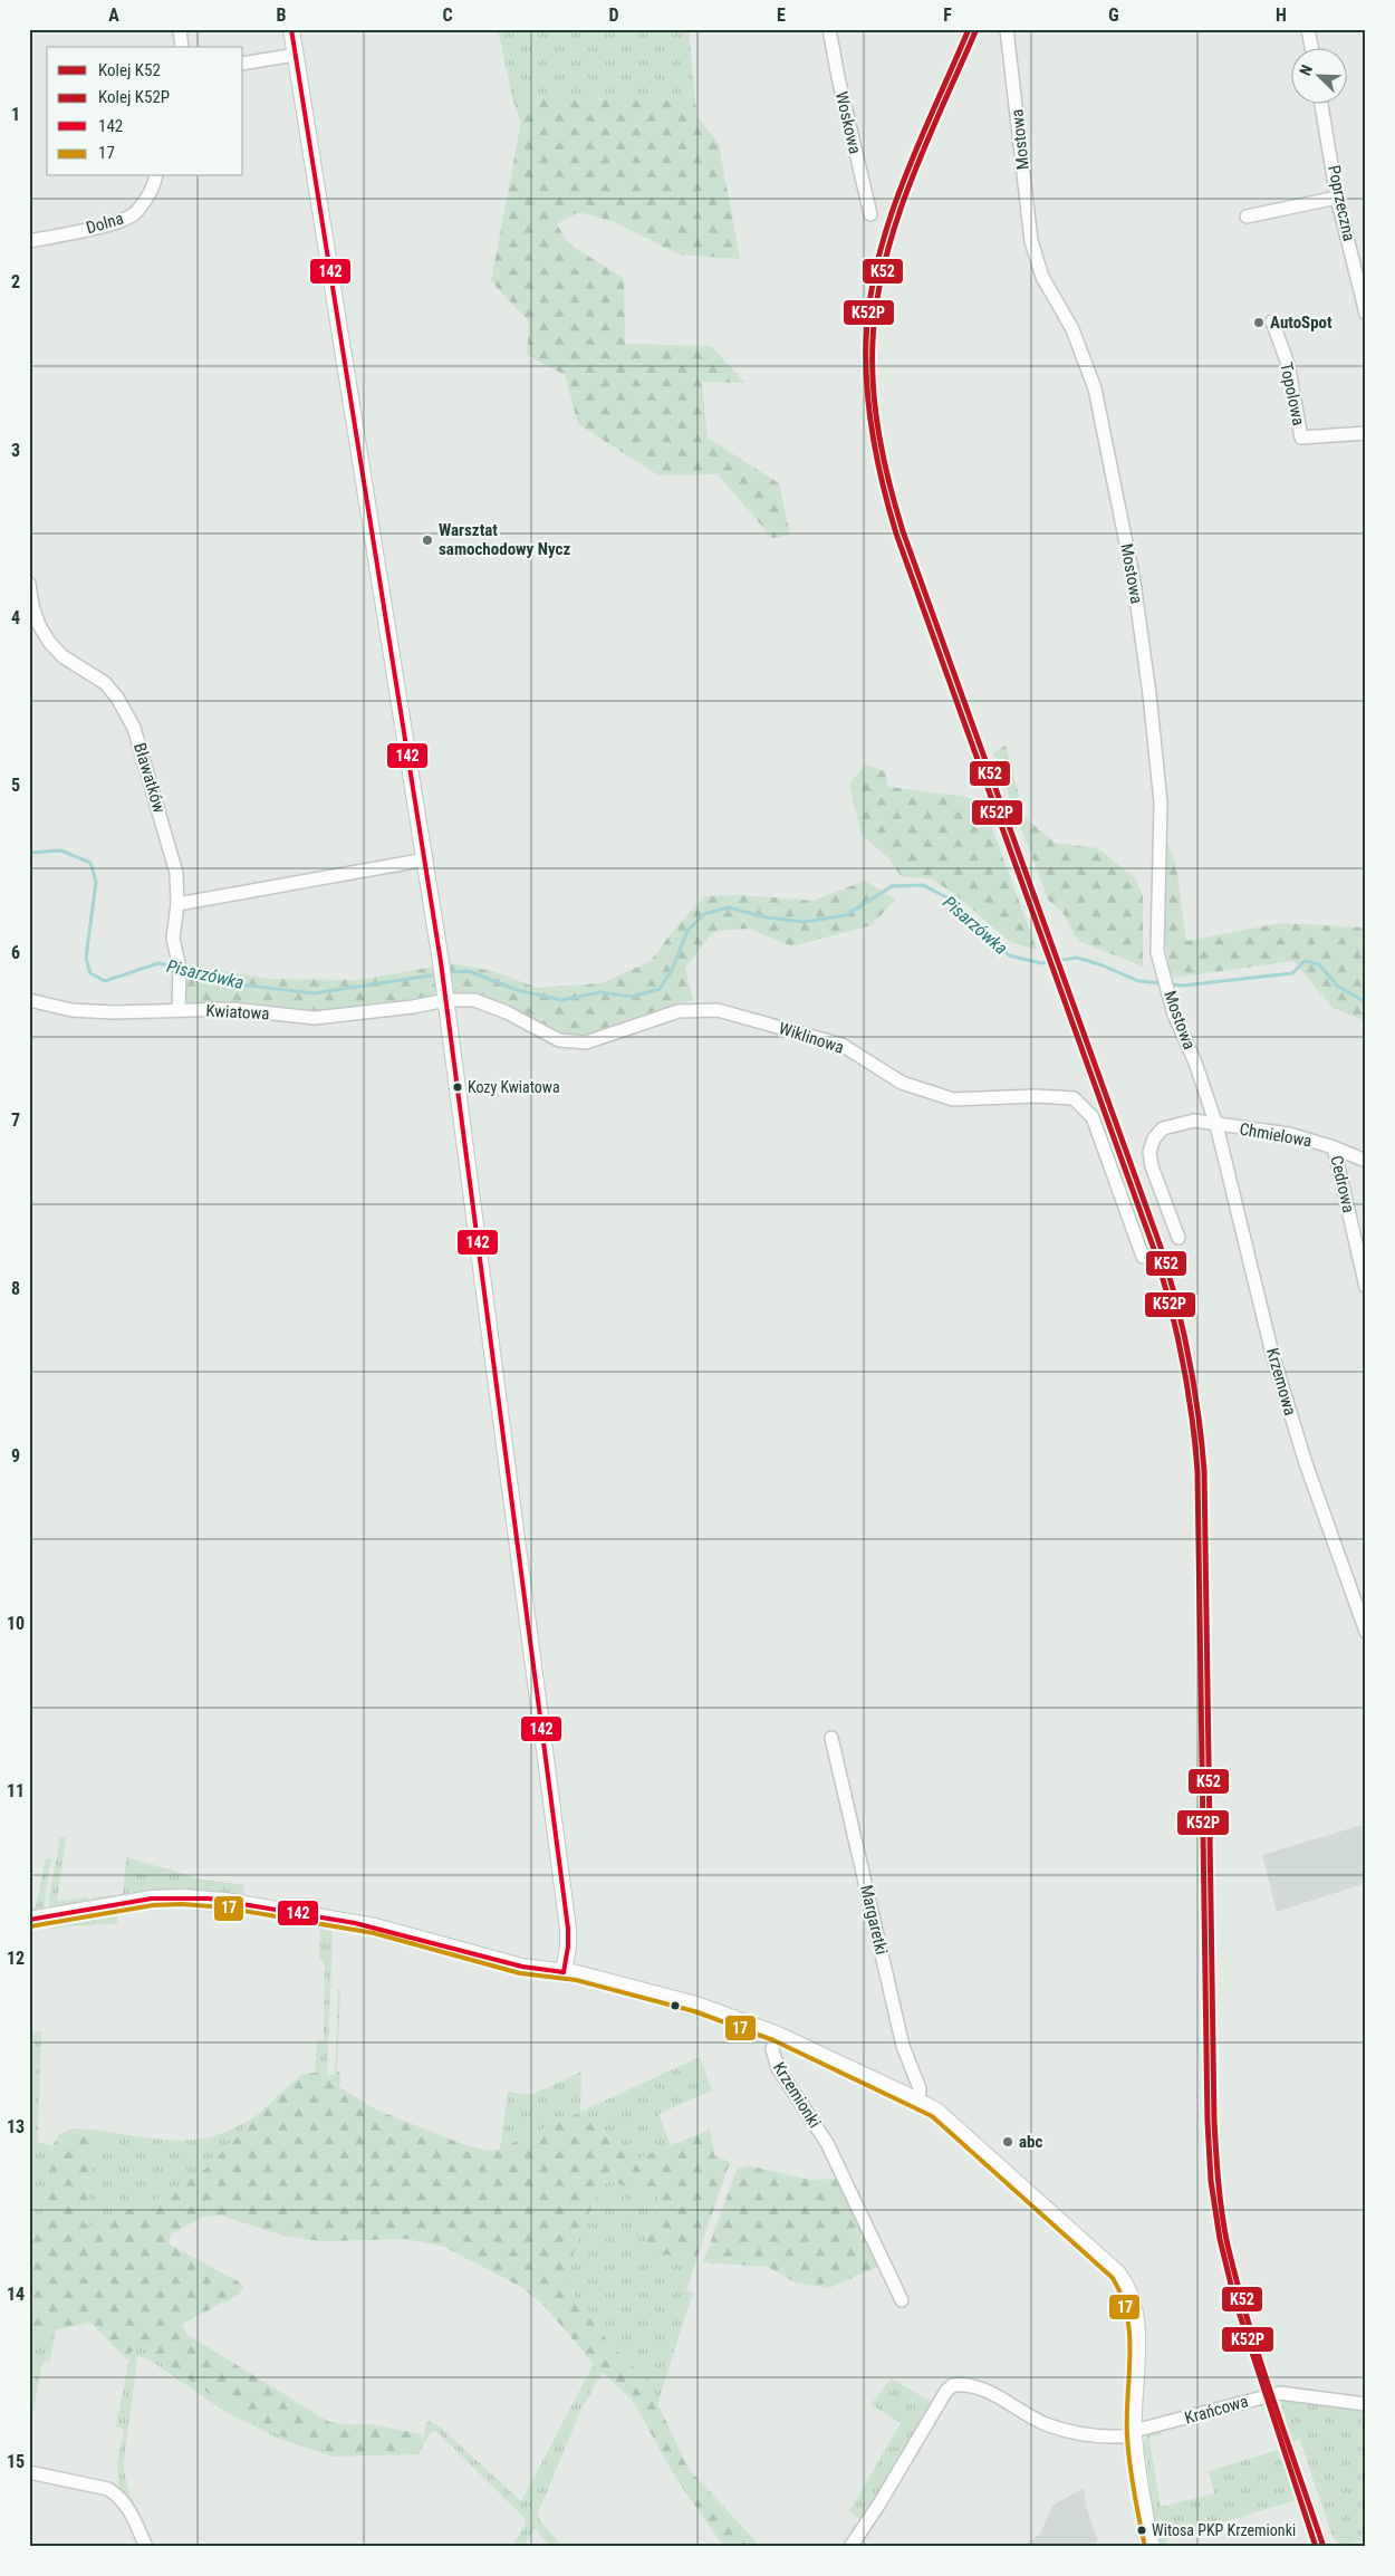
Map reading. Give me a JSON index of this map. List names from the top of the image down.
{
  "streets": {
    "street": [
      "Woskowa",
      "Mostowa",
      "Poprzeczna",
      "Dolna",
      "Topolowa",
      "Bławatków",
      "Kwiatowa",
      "Wiklinowa",
      "Chmielowa",
      "Cedrowa",
      "Krzemowa",
      "Margaretki",
      "Krzemionki",
      "Krańcowa"
    ]
  },
  "crossings": [
    ["Mostowa", "Chmielowa"],
    ["Mostowa", "Krzemowa"],
    ["Bławatków", "Kwiatowa"],
    ["Kwiatowa", "Wiklinowa"],
    ["Chmielowa", "Cedrowa"],
    ["Chmielowa", "Krzemowa"]
  ],
  "water": ["Pisarzówka"],
  "places": [
    "AutoSpot",
    "Warsztat samochodowy Nycz",
    "Kozy Kwiatowa",
    "abc",
    "Witosa PKP Krzemionki"
  ],
  "lines": [
    "rail line K52",
    "rail line K52P",
    "transit line 142",
    "transit line 17"
  ],
  "legend": [
    "Kolej K52",
    "Kolej K52P",
    "142",
    "17"
  ],
  "north": "top left",
  "grid": {
    "columns": [
      "A",
      "B",
      "C",
      "D",
      "E",
      "F",
      "G",
      "H"
    ],
    "rows": [
      "1",
      "2",
      "3",
      "4",
      "5",
      "6",
      "7",
      "8",
      "9",
      "10",
      "11",
      "12",
      "13",
      "14",
      "15"
    ]
  }
}
